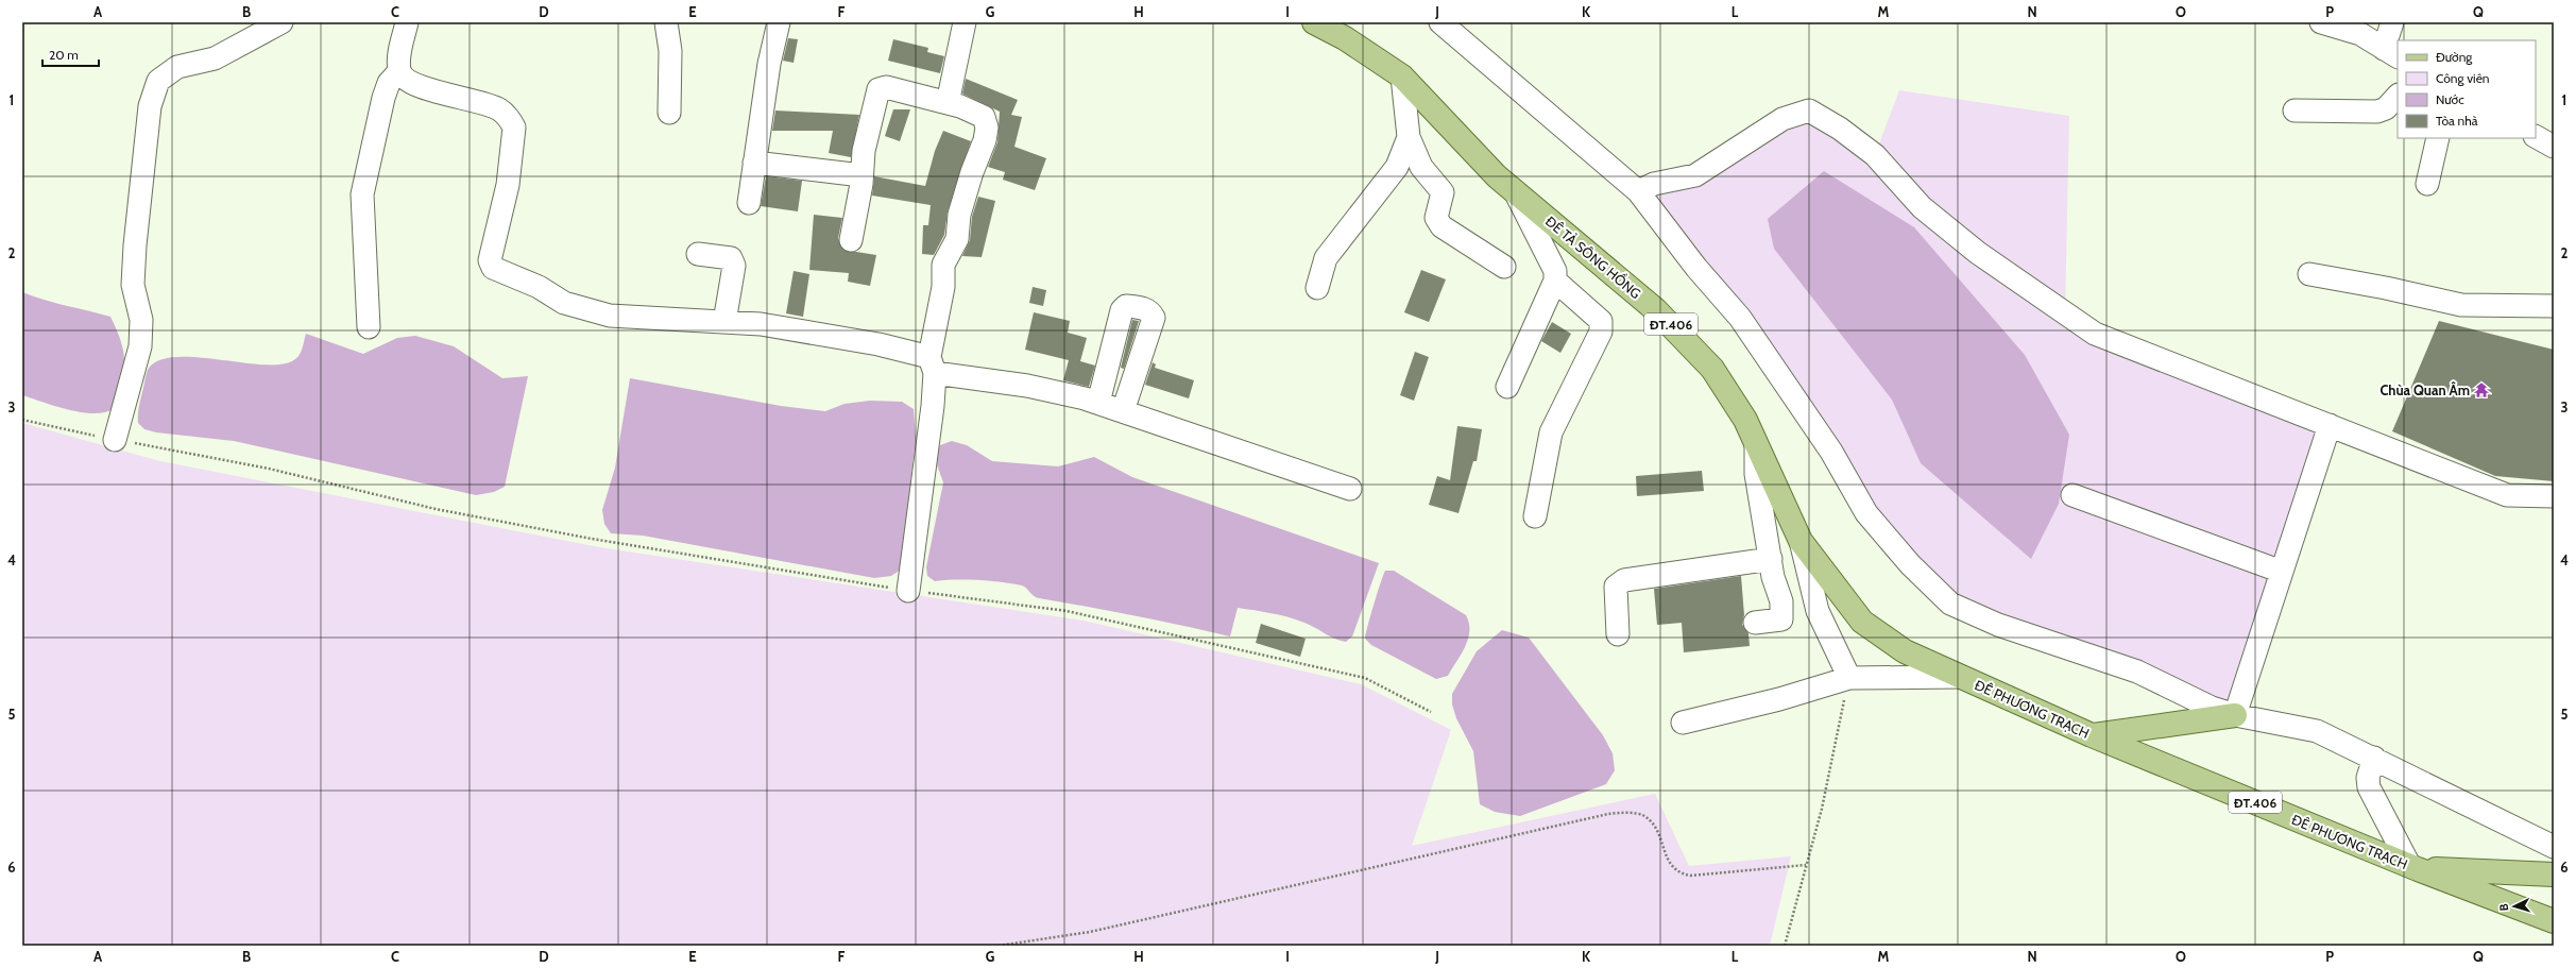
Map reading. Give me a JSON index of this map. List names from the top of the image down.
{
  "streets": {
    "main road": ["ĐÊ TẢ SÔNG HỒNG", "ĐT.406", "ĐÊ PHƯƠNG TRẠCH"]
  },
  "crossings": [
    ["ĐÊ TẢ SÔNG HỒNG", "ĐÊ PHƯƠNG TRẠCH"]
  ],
  "places": {
    "temple": ["Chùa Quan Âm"]
  },
  "legend": [
    "Đường",
    "Công viên",
    "Nước",
    "Tòa nhà"
  ],
  "scale_bar": "20 m",
  "north": "left",
  "grid": {
    "columns": [
      "A",
      "B",
      "C",
      "D",
      "E",
      "F",
      "G",
      "H",
      "I",
      "J",
      "K",
      "L",
      "M",
      "N",
      "O",
      "P",
      "Q"
    ],
    "rows": [
      "1",
      "2",
      "3",
      "4",
      "5",
      "6"
    ]
  }
}
